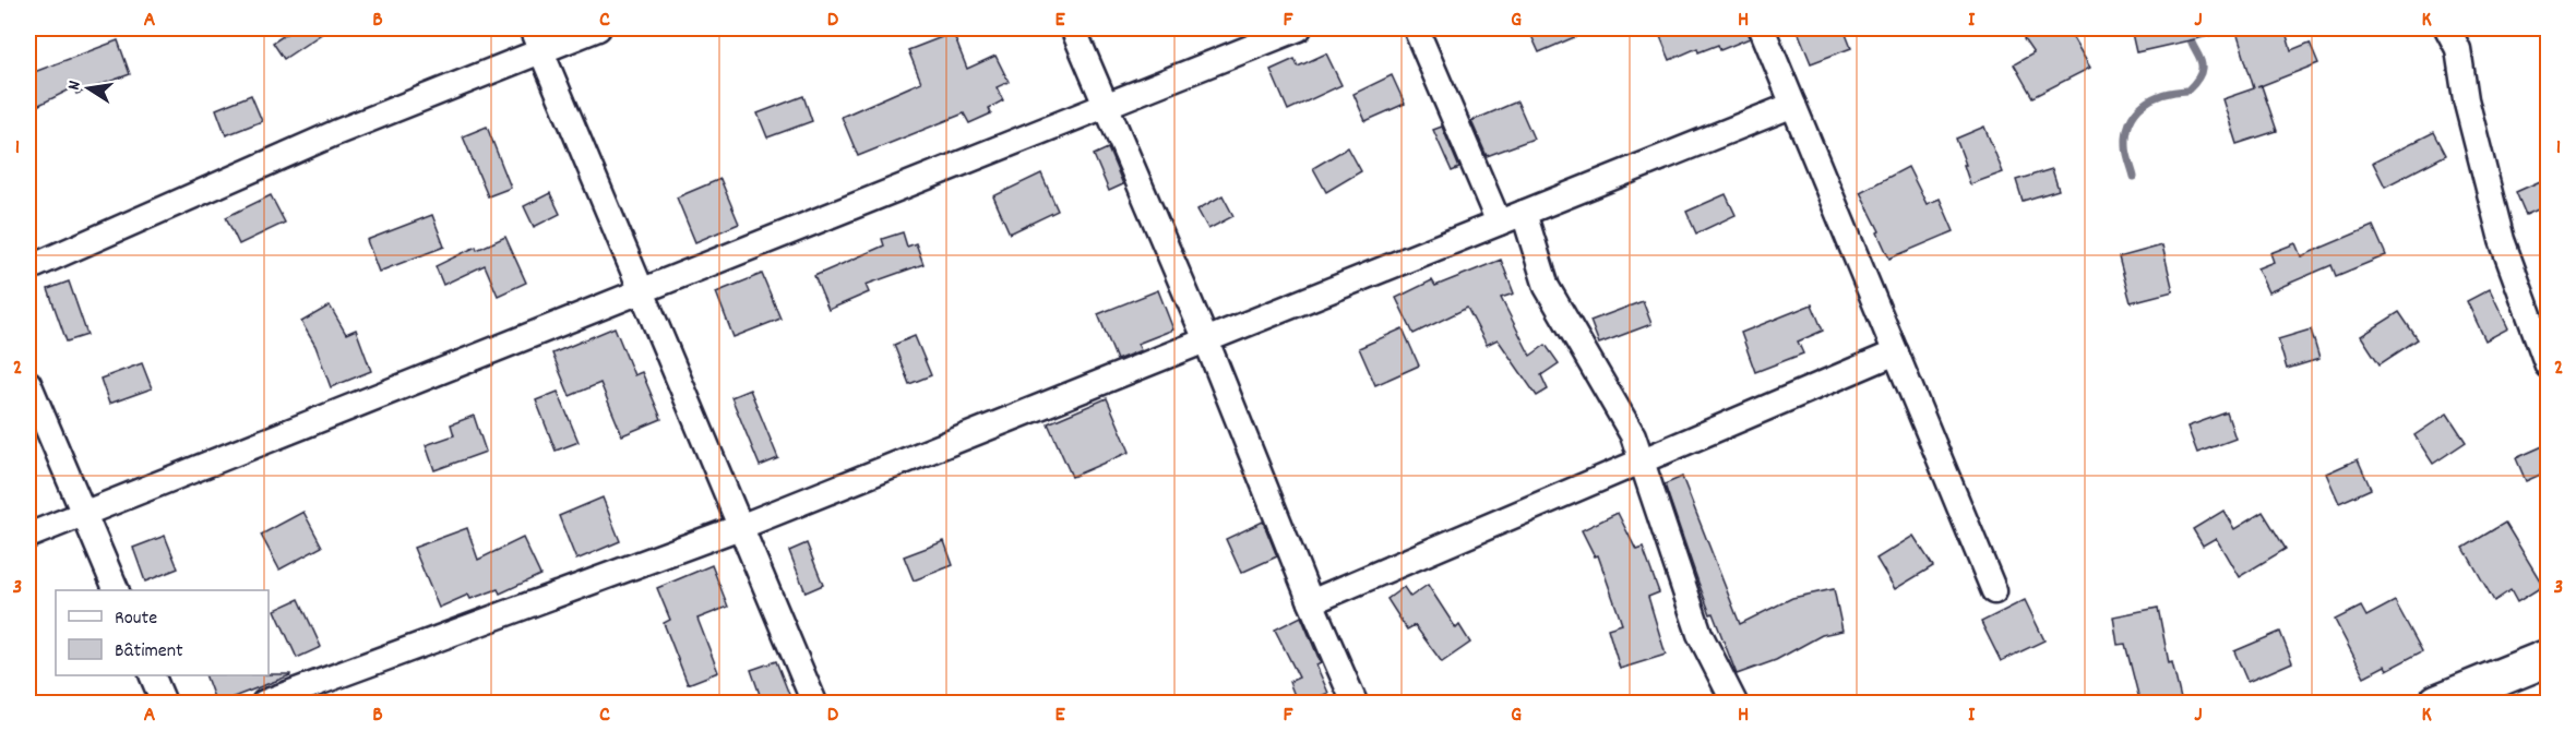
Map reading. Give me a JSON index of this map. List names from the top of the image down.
{
  "legend": ["Route", "Bâtiment"],
  "north": "left",
  "grid": {
    "columns": [
      "A",
      "B",
      "C",
      "D",
      "E",
      "F",
      "G",
      "H",
      "I",
      "J",
      "K"
    ],
    "rows": ["1", "2", "3"]
  }
}
